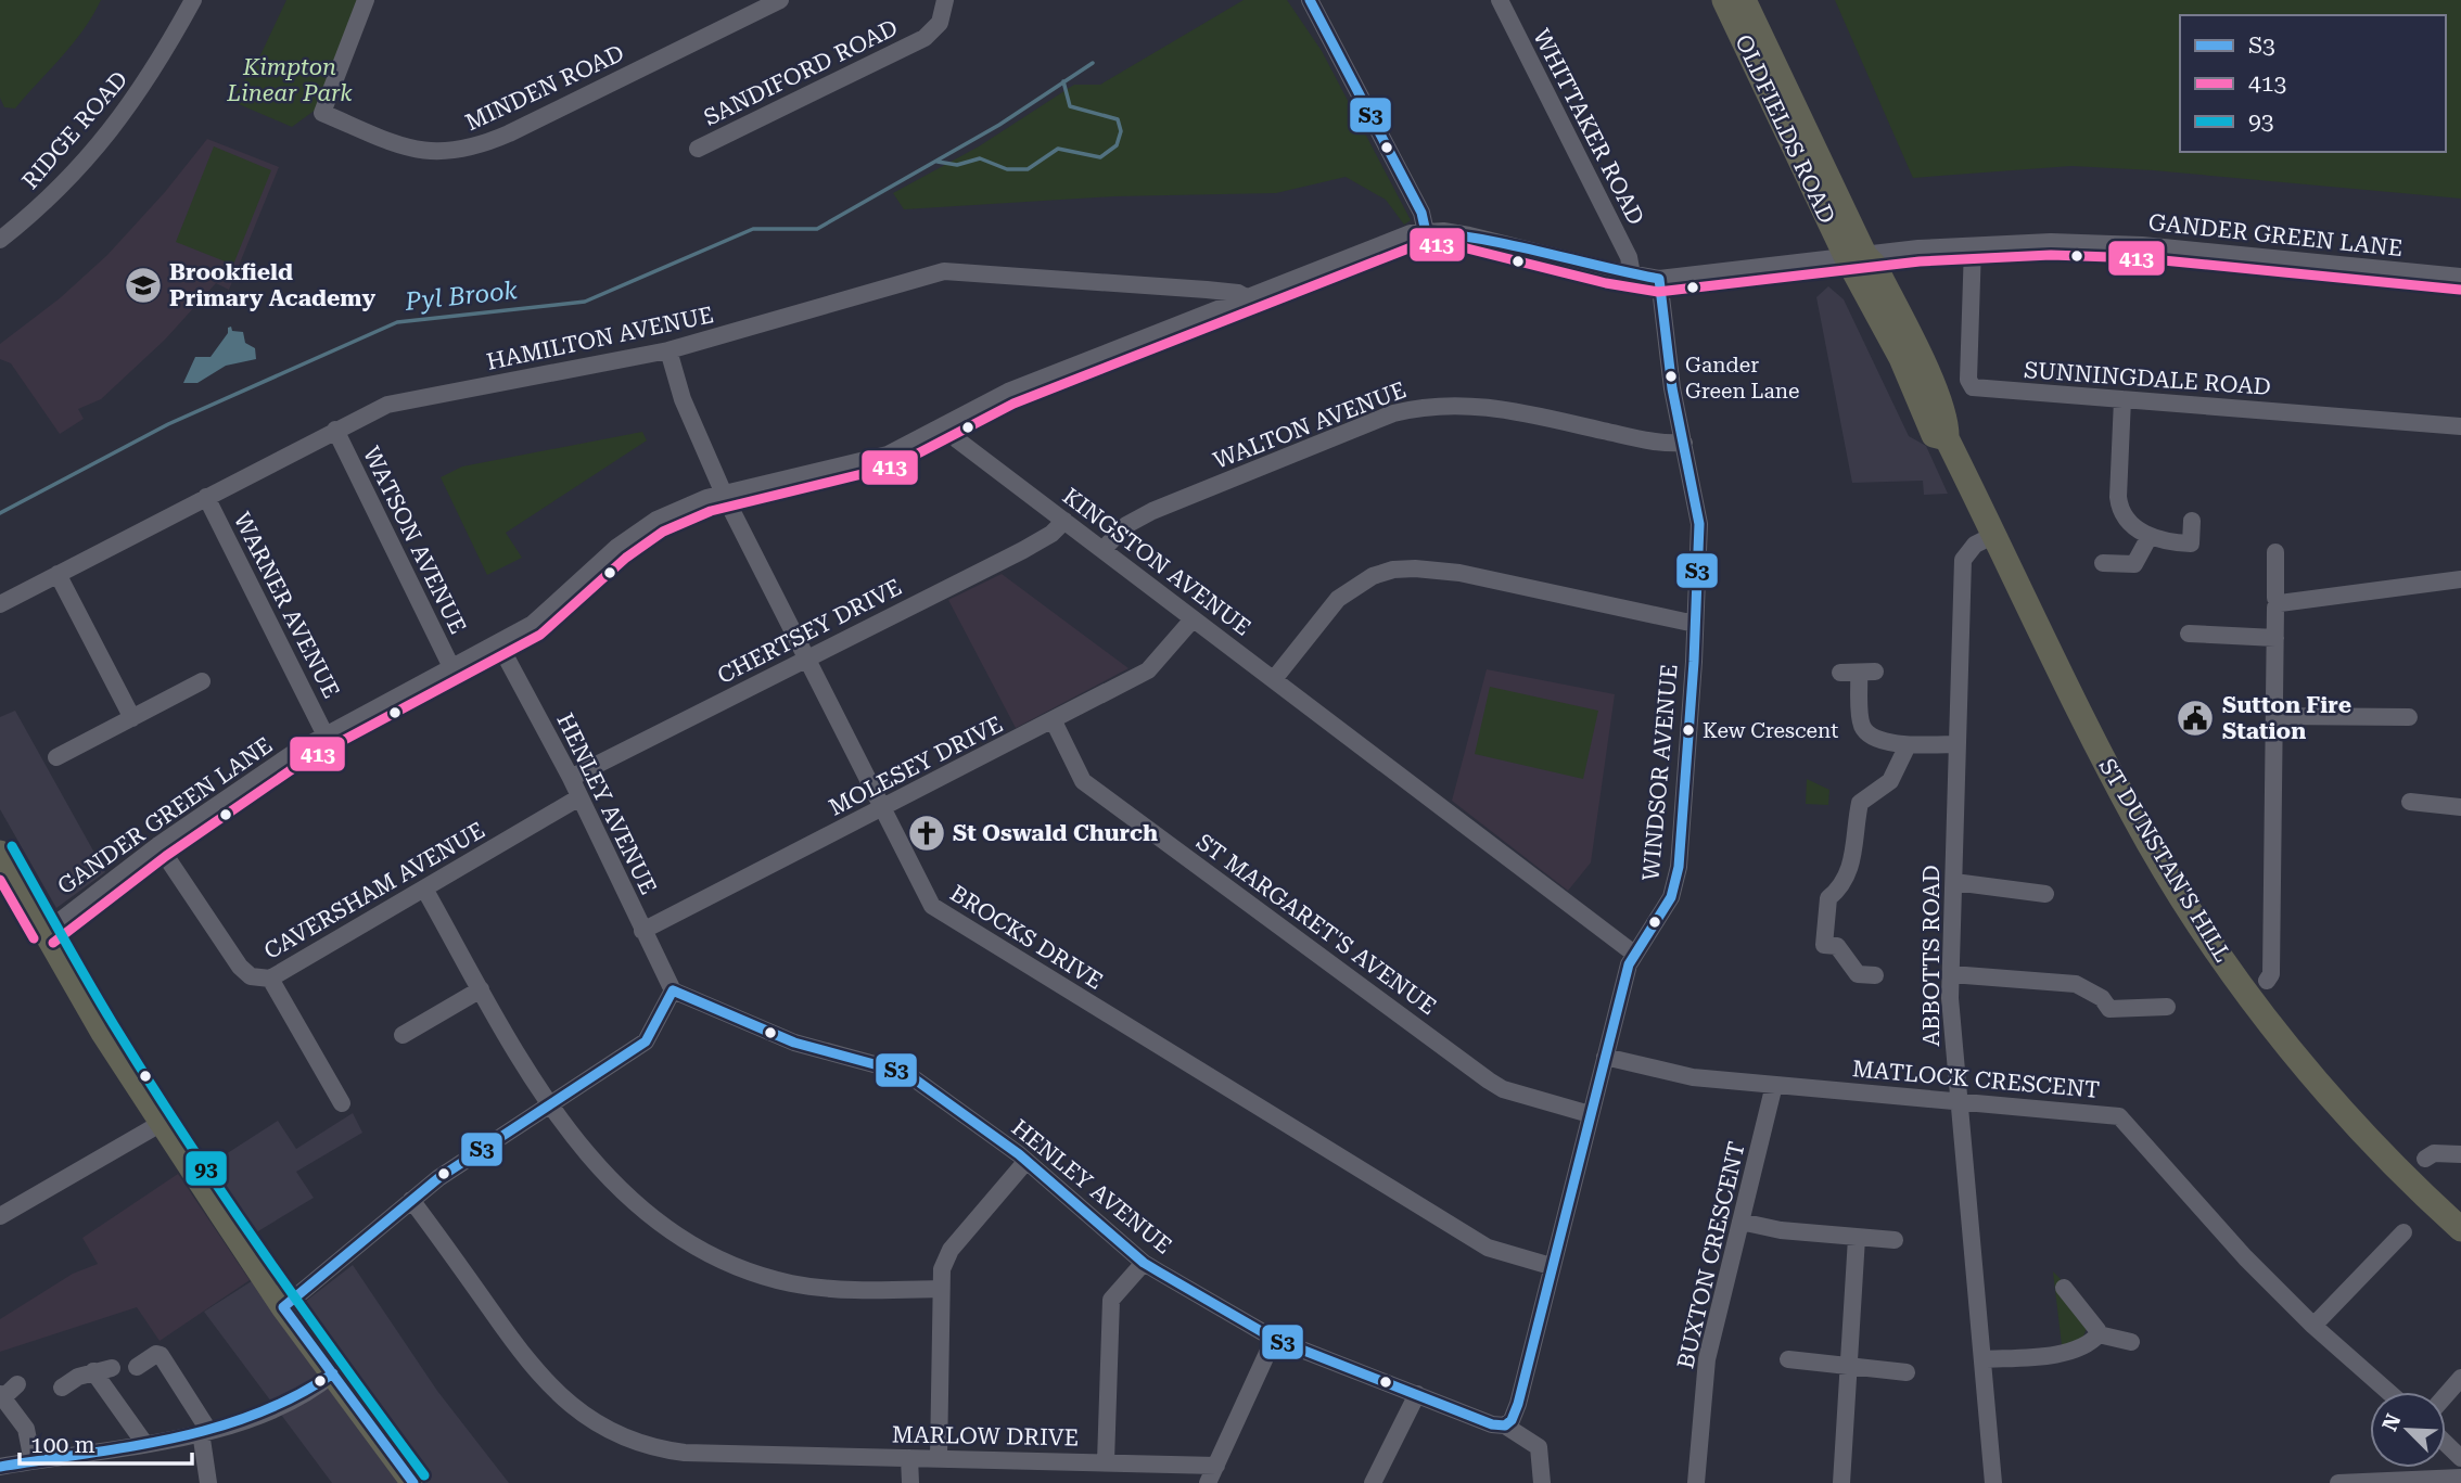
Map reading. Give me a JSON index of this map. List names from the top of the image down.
{
  "streets": {
    "highway": ["OLDFIELDS ROAD", "ST DUNSTAN'S HILL"],
    "street": [
      "SANDIFORD ROAD",
      "MINDEN ROAD",
      "WHITTAKER ROAD",
      "RIDGE ROAD",
      "GANDER GREEN LANE",
      "HAMILTON AVENUE",
      "SUNNINGDALE ROAD",
      "WALTON AVENUE",
      "WATSON AVENUE",
      "KINGSTON AVENUE",
      "WARNER AVENUE",
      "CHERTSEY DRIVE",
      "MOLESEY DRIVE",
      "WINDSOR AVENUE",
      "HENLEY AVENUE",
      "CAVERSHAM AVENUE",
      "ST MARGARET'S AVENUE",
      "BROCKS DRIVE",
      "ABBOTTS ROAD",
      "MATLOCK CRESCENT",
      "BUXTON CRESCENT",
      "MARLOW DRIVE"
    ]
  },
  "crossings": [
    ["WHITTAKER ROAD", "GANDER GREEN LANE"],
    ["OLDFIELDS ROAD", "GANDER GREEN LANE"],
    ["OLDFIELDS ROAD", "ST DUNSTAN'S HILL"],
    ["GANDER GREEN LANE", "HAMILTON AVENUE"],
    ["GANDER GREEN LANE", "SUNNINGDALE ROAD"],
    ["GANDER GREEN LANE", "WATSON AVENUE"],
    ["GANDER GREEN LANE", "KINGSTON AVENUE"],
    ["GANDER GREEN LANE", "WARNER AVENUE"],
    ["GANDER GREEN LANE", "WINDSOR AVENUE"],
    ["GANDER GREEN LANE", "HENLEY AVENUE"],
    ["GANDER GREEN LANE", "ST DUNSTAN'S HILL"],
    ["GANDER GREEN LANE", "CAVERSHAM AVENUE"],
    ["GANDER GREEN LANE", "BROCKS DRIVE"],
    ["HAMILTON AVENUE", "WATSON AVENUE"],
    ["HAMILTON AVENUE", "WARNER AVENUE"],
    ["HAMILTON AVENUE", "BROCKS DRIVE"],
    ["WALTON AVENUE", "KINGSTON AVENUE"],
    ["WALTON AVENUE", "WINDSOR AVENUE"],
    ["KINGSTON AVENUE", "CHERTSEY DRIVE"],
    ["KINGSTON AVENUE", "MOLESEY DRIVE"],
    ["KINGSTON AVENUE", "WINDSOR AVENUE"],
    ["CHERTSEY DRIVE", "HENLEY AVENUE"],
    ["CHERTSEY DRIVE", "BROCKS DRIVE"],
    ["MOLESEY DRIVE", "HENLEY AVENUE"],
    ["MOLESEY DRIVE", "ST MARGARET'S AVENUE"],
    ["MOLESEY DRIVE", "BROCKS DRIVE"],
    ["WINDSOR AVENUE", "HENLEY AVENUE"],
    ["WINDSOR AVENUE", "ST MARGARET'S AVENUE"],
    ["WINDSOR AVENUE", "BROCKS DRIVE"],
    ["WINDSOR AVENUE", "MATLOCK CRESCENT"],
    ["HENLEY AVENUE", "CAVERSHAM AVENUE"],
    ["ST DUNSTAN'S HILL", "ABBOTTS ROAD"],
    ["ABBOTTS ROAD", "MATLOCK CRESCENT"],
    ["MATLOCK CRESCENT", "BUXTON CRESCENT"]
  ],
  "water": ["Pyl Brook"],
  "parks": ["Kimpton Linear Park"],
  "places": {
    "school or university": ["Brookfield Primary Academy"],
    "other": ["Gander Green Lane", "Kew Crescent"],
    "public building": ["Sutton Fire Station"],
    "church": ["St Oswald Church"]
  },
  "lines": ["transit line S3", "transit line 413", "transit line 93"],
  "legend": ["S3", "413", "93"],
  "scale_bar": "100 m",
  "north": "top left"
}
